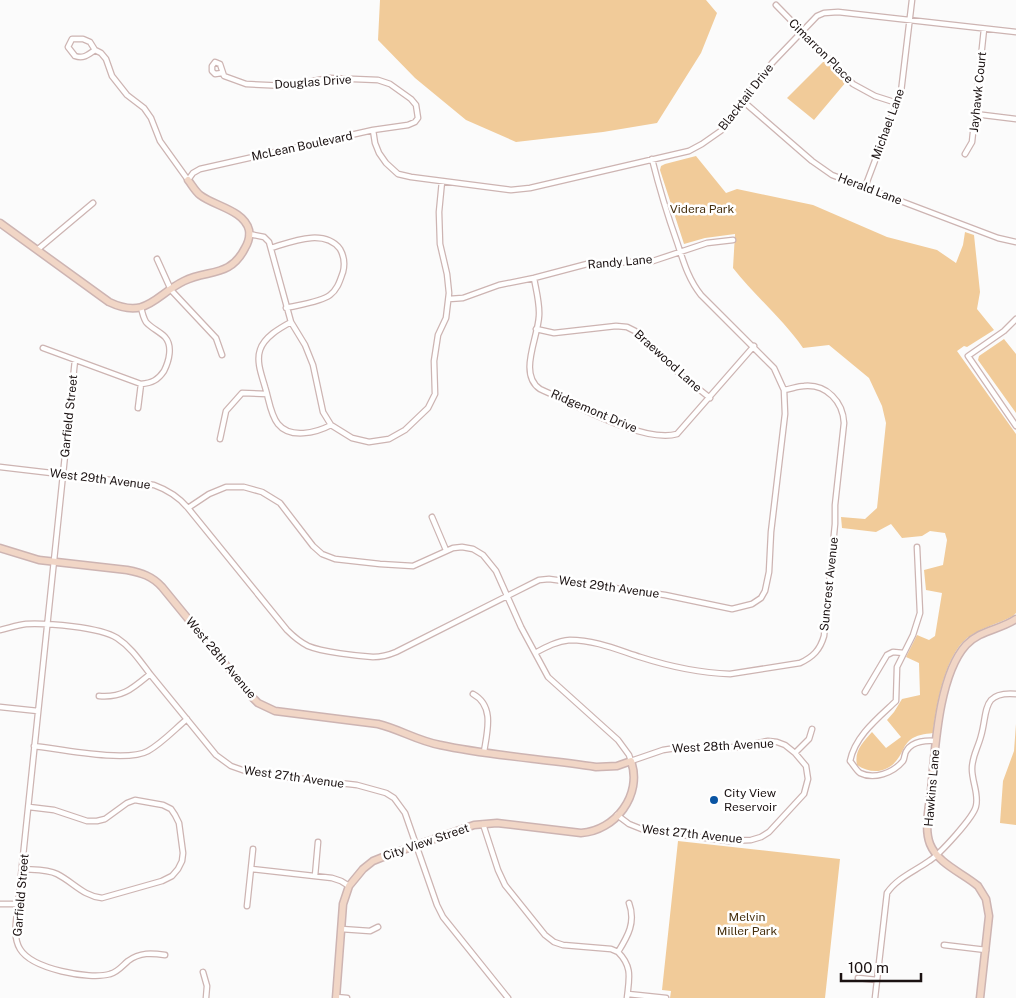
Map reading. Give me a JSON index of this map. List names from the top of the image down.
{
  "streets": {
    "street": [
      "Cimarron Place",
      "Douglas Drive",
      "Jayhawk Court",
      "Blacktail Drive",
      "Michael Lane",
      "McLean Boulevard",
      "Herald Lane",
      "Randy Lane",
      "Braewood Lane",
      "Ridgemont Drive",
      "Garfield Street",
      "West 29th Avenue",
      "Suncrest Avenue",
      "West 28th Avenue",
      "West 27th Avenue",
      "Hawkins Lane",
      "City View Street"
    ]
  },
  "crossings": [
    ["Cimarron Place", "Blacktail Drive"],
    ["Cimarron Place", "Michael Lane"],
    ["Douglas Drive", "McLean Boulevard"],
    ["Jayhawk Court", "Blacktail Drive"],
    ["Blacktail Drive", "Michael Lane"],
    ["Blacktail Drive", "McLean Boulevard"],
    ["Blacktail Drive", "Herald Lane"],
    ["Blacktail Drive", "West 29th Avenue"],
    ["Michael Lane", "Herald Lane"],
    ["Randy Lane", "Ridgemont Drive"],
    ["Randy Lane", "West 29th Avenue"],
    ["Braewood Lane", "Ridgemont Drive"],
    ["Ridgemont Drive", "West 29th Avenue"],
    ["Garfield Street", "West 29th Avenue"],
    ["Garfield Street", "West 28th Avenue"],
    ["Garfield Street", "West 27th Avenue"],
    ["West 29th Avenue", "Suncrest Avenue"],
    ["West 29th Avenue", "City View Street"],
    ["Suncrest Avenue", "City View Street"],
    ["West 28th Avenue", "West 27th Avenue"],
    ["West 28th Avenue", "City View Street"],
    ["West 27th Avenue", "City View Street"]
  ],
  "parks": ["Videra Park", "Melvin Miller Park"],
  "places": ["City View Reservoir"],
  "scale_bar": "100 m"
}
